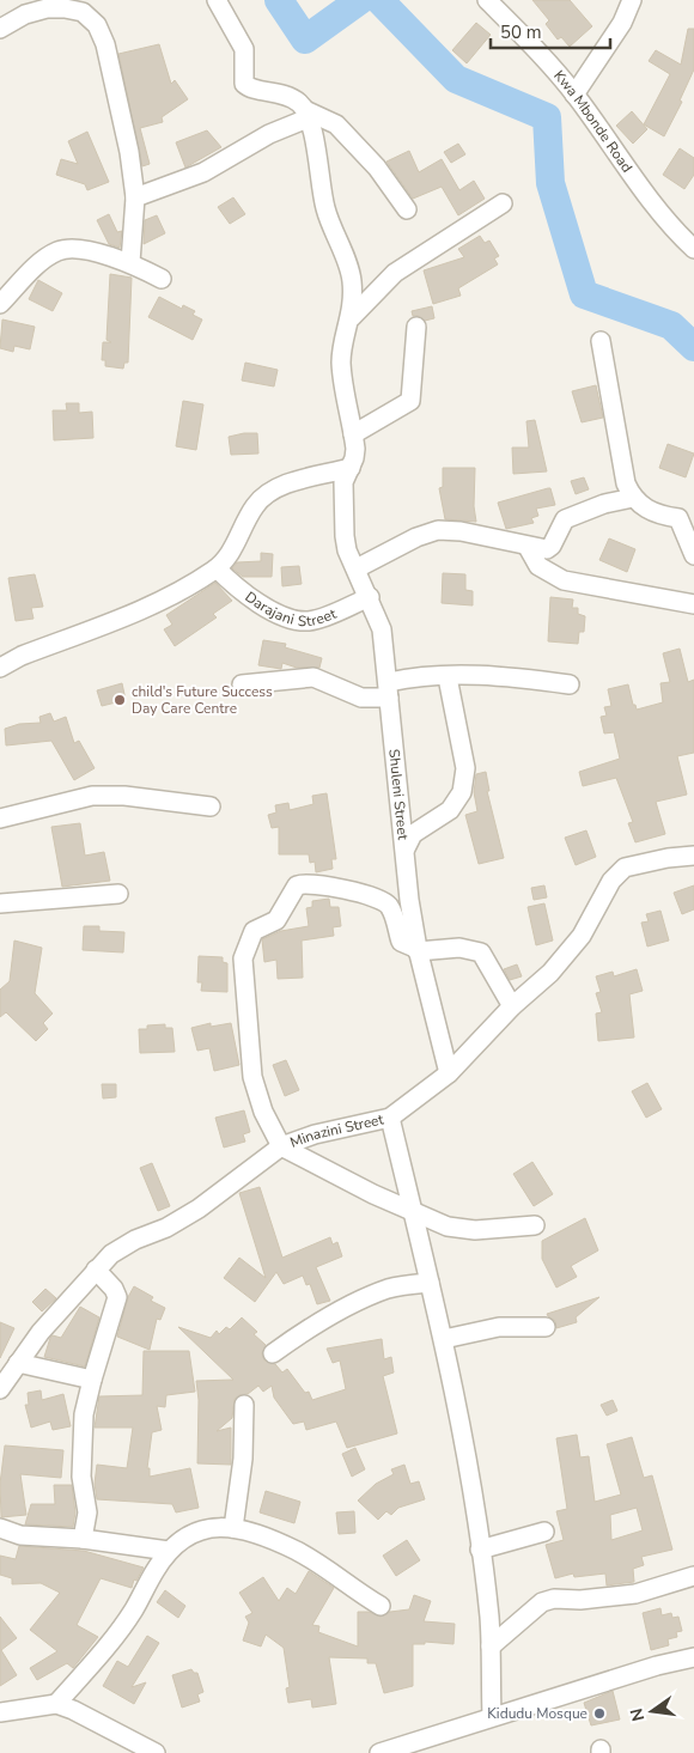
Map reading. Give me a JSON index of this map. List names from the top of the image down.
{
  "streets": {
    "street": [
      "Kwa Mbonde Road",
      "Darajani Street",
      "Shuleni Street",
      "Minazini Street"
    ]
  },
  "crossings": [
    ["Darajani Street", "Shuleni Street"],
    ["Shuleni Street", "Minazini Street"]
  ],
  "places": ["child's Future Success Day Care Centre", "Kidudu Mosque"],
  "scale_bar": "50 m",
  "north": "left"
}
